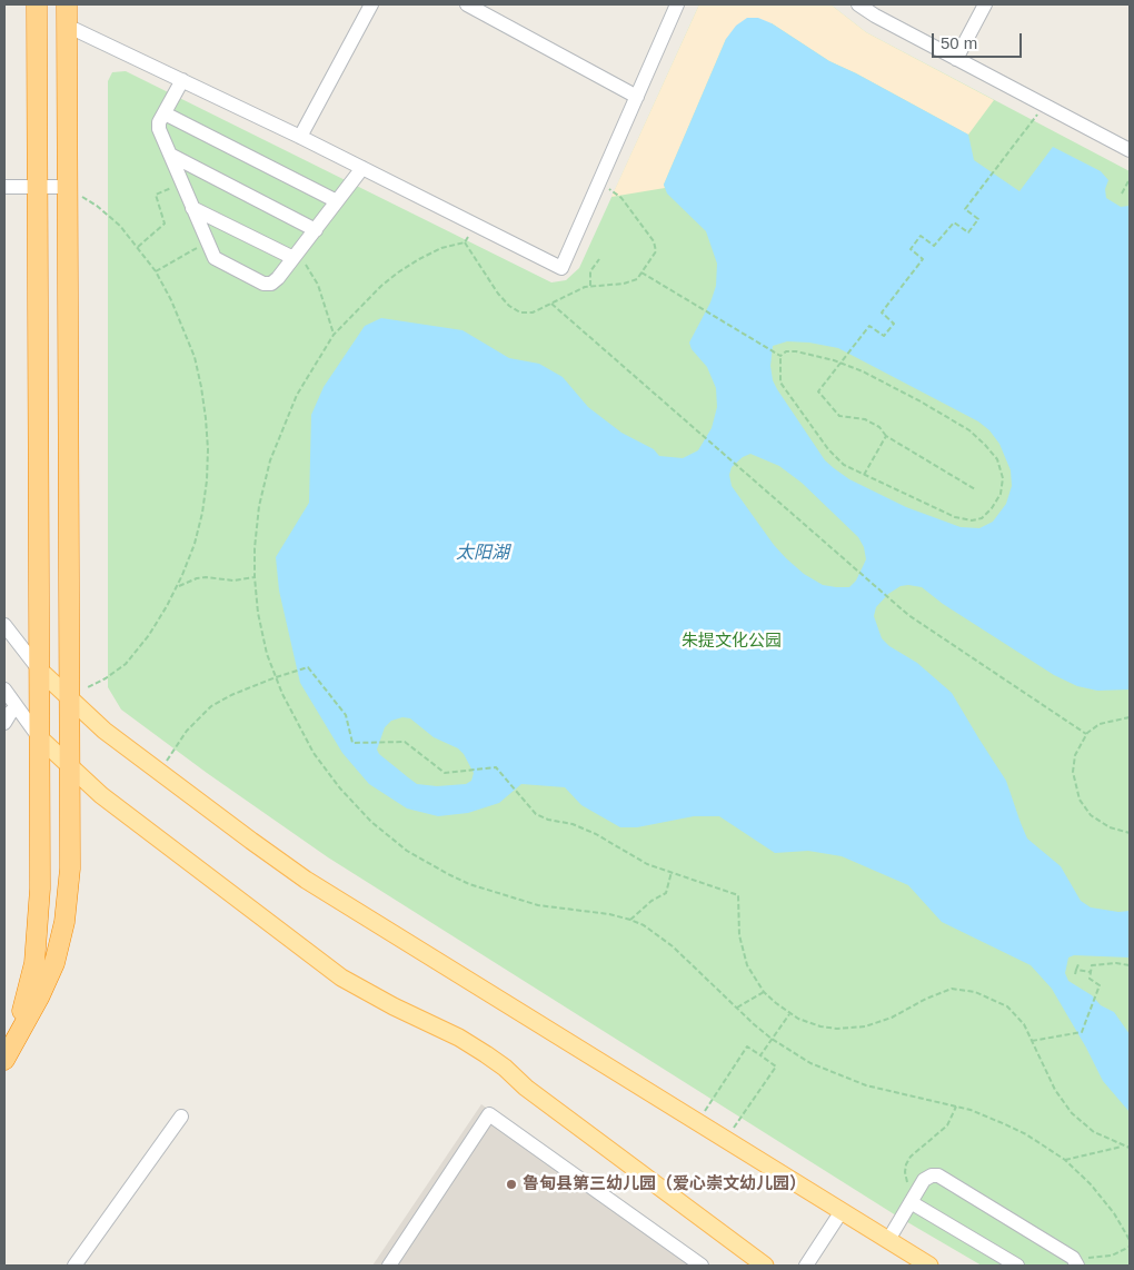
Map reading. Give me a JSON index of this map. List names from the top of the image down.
{
  "water": ["太阳湖"],
  "parks": ["朱提文化公园"],
  "places": ["鲁甸县第三幼儿园（爱心崇文幼儿园）"],
  "scale_bar": "50 m"
}
